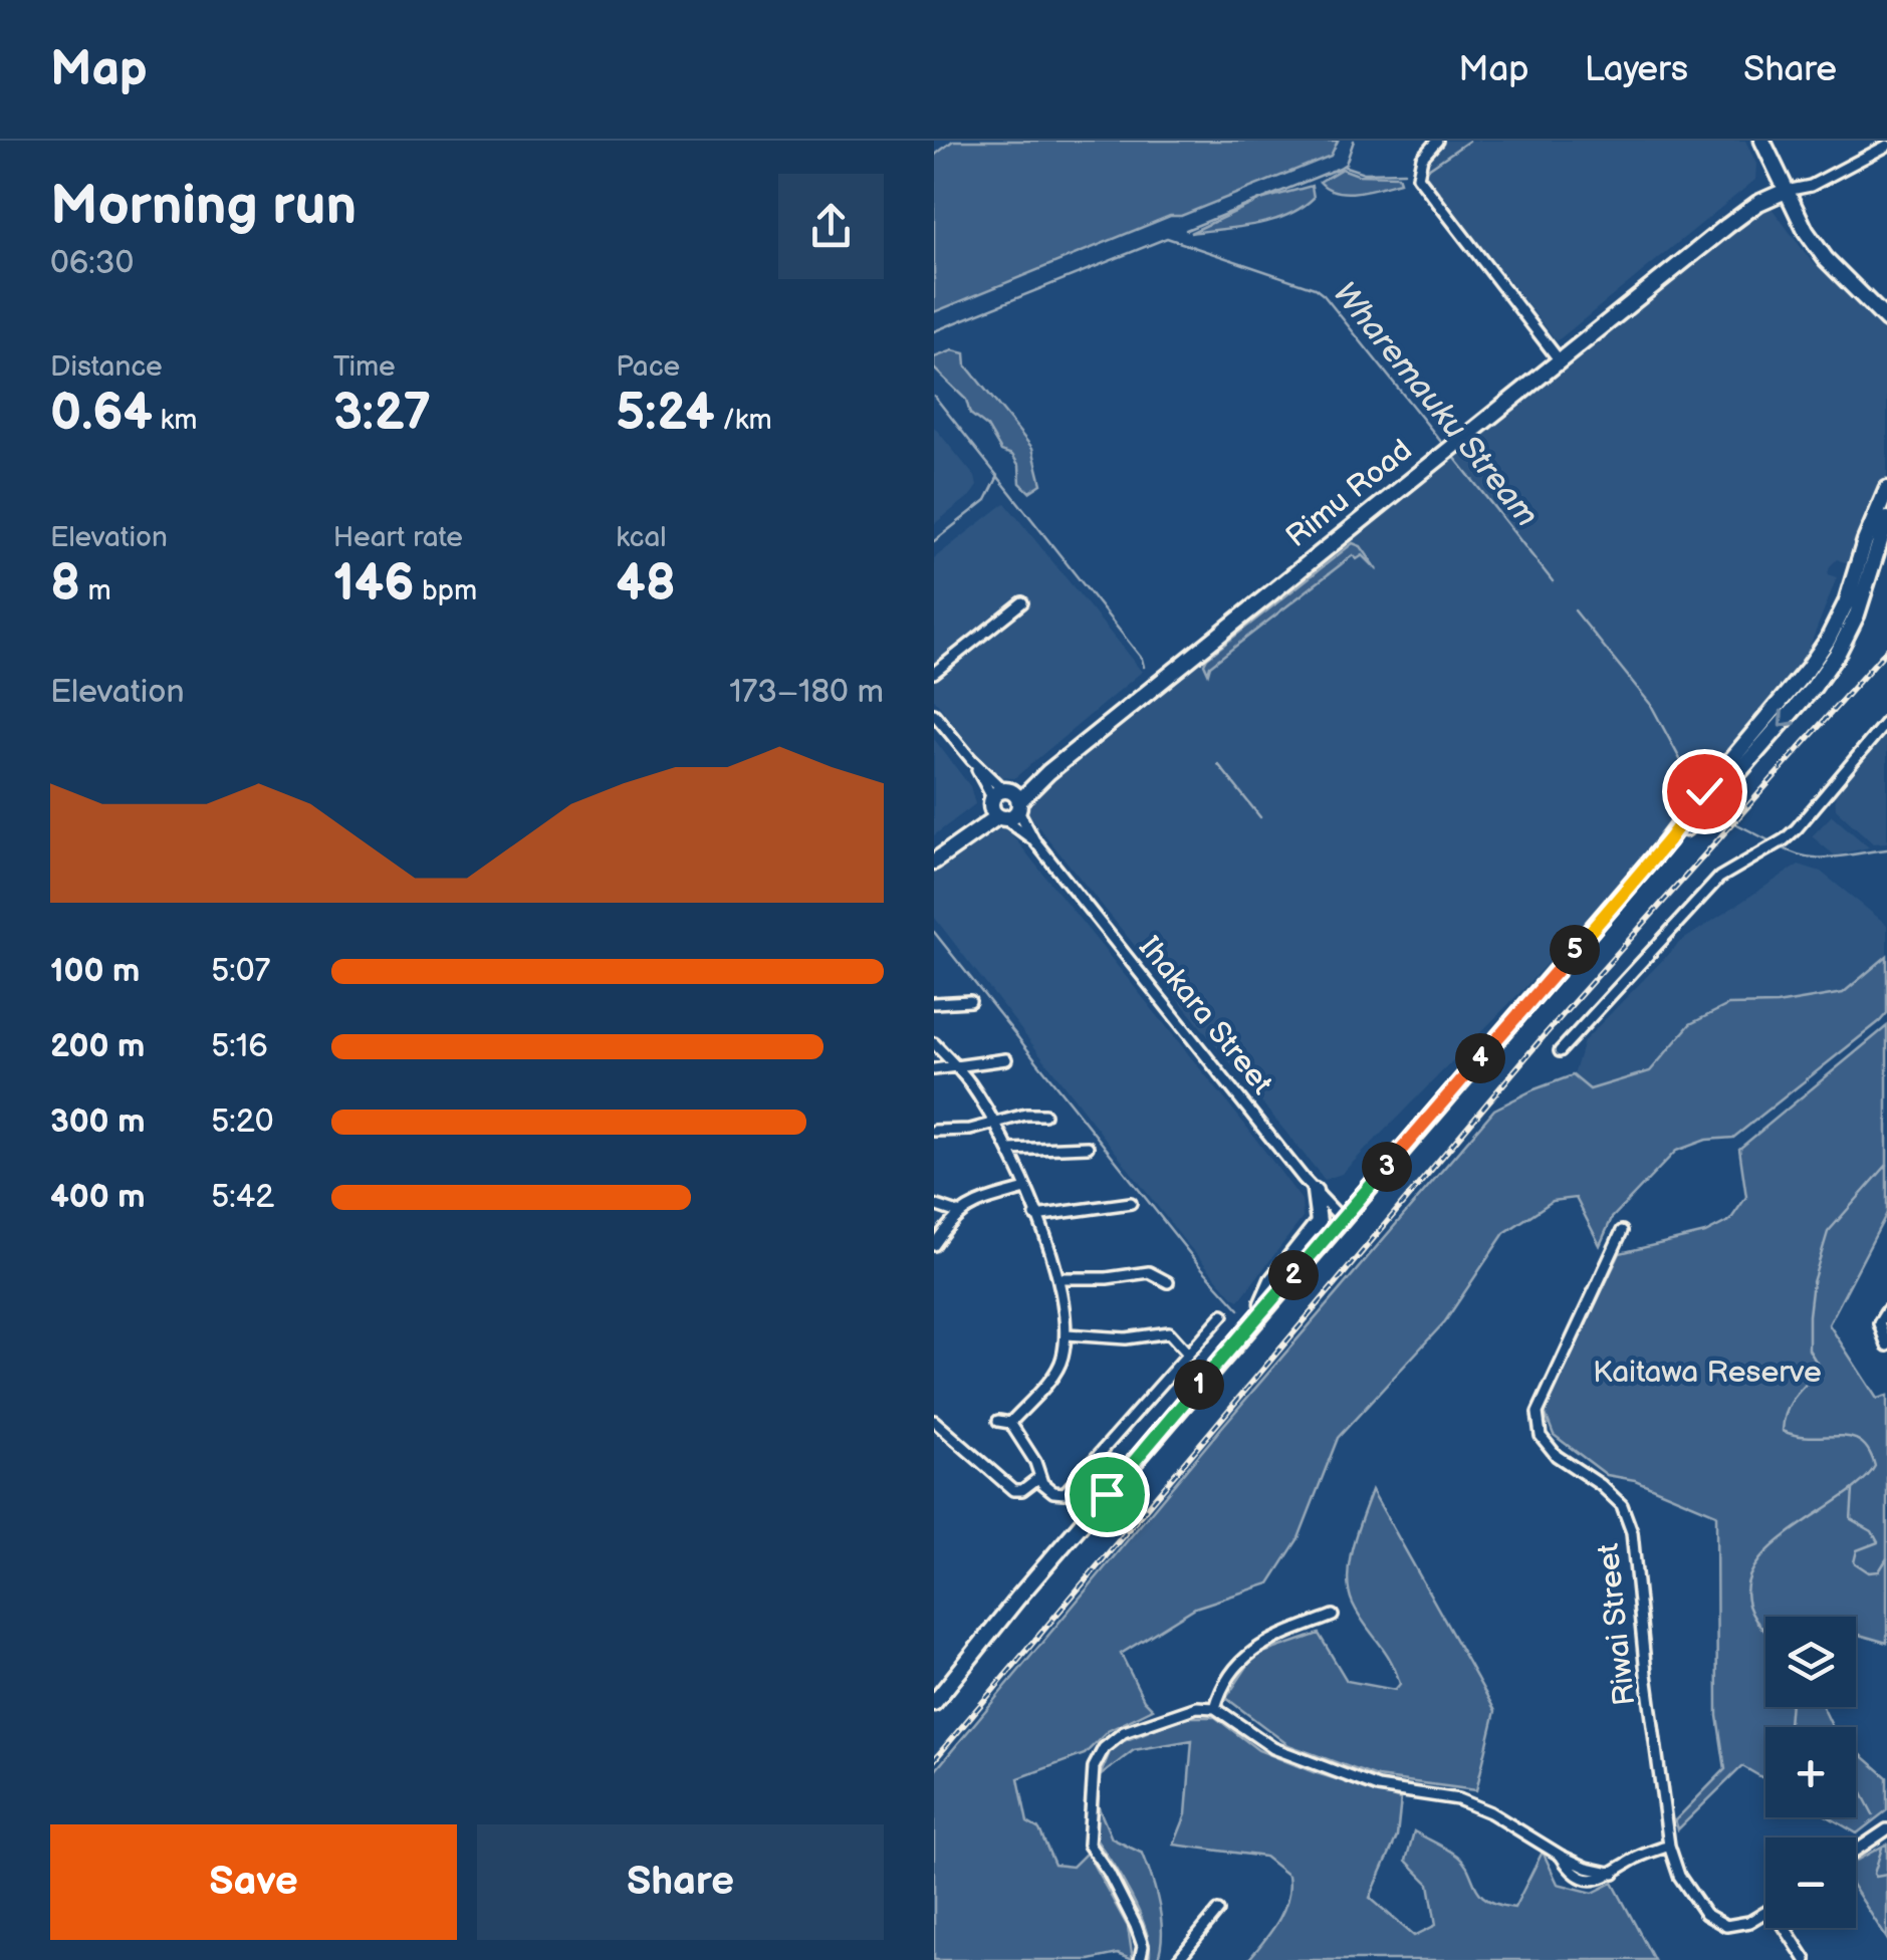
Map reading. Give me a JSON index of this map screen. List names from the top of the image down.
{
  "streets": {
    "main road": ["Rimu Road"],
    "street": ["Ihakara Street", "Riwai Street"]
  },
  "crossings": [
    ["Rimu Road", "Ihakara Street"]
  ],
  "water": ["Wharemauku Stream"],
  "parks": ["Kaitawa Reserve"],
  "page": {
    "header": "Map",
    "nav": ["Map", "Layers", "Share"],
    "heading": ["Morning run", "06:30"],
    "stats": [
      ["Distance", "0.64 km"],
      ["Time", "3:27"],
      ["Pace", "5:24 /km"],
      ["Elevation", "8 m"],
      ["Heart rate", "146 bpm"],
      ["kcal", "48"]
    ],
    "chart": ["Elevation", "173–180 m"],
    "pins": [
      "5",
      "4",
      "3",
      "2",
      "1"
    ],
    "list": [
      {
        "name": "100 m",
        "note": "5:07"
      },
      {
        "name": "200 m",
        "note": "5:16"
      },
      {
        "name": "300 m",
        "note": "5:20"
      },
      {
        "name": "400 m",
        "note": "5:42"
      }
    ],
    "map_buttons": ["+", "−"],
    "buttons": ["Save", "Share"]
  }
}
